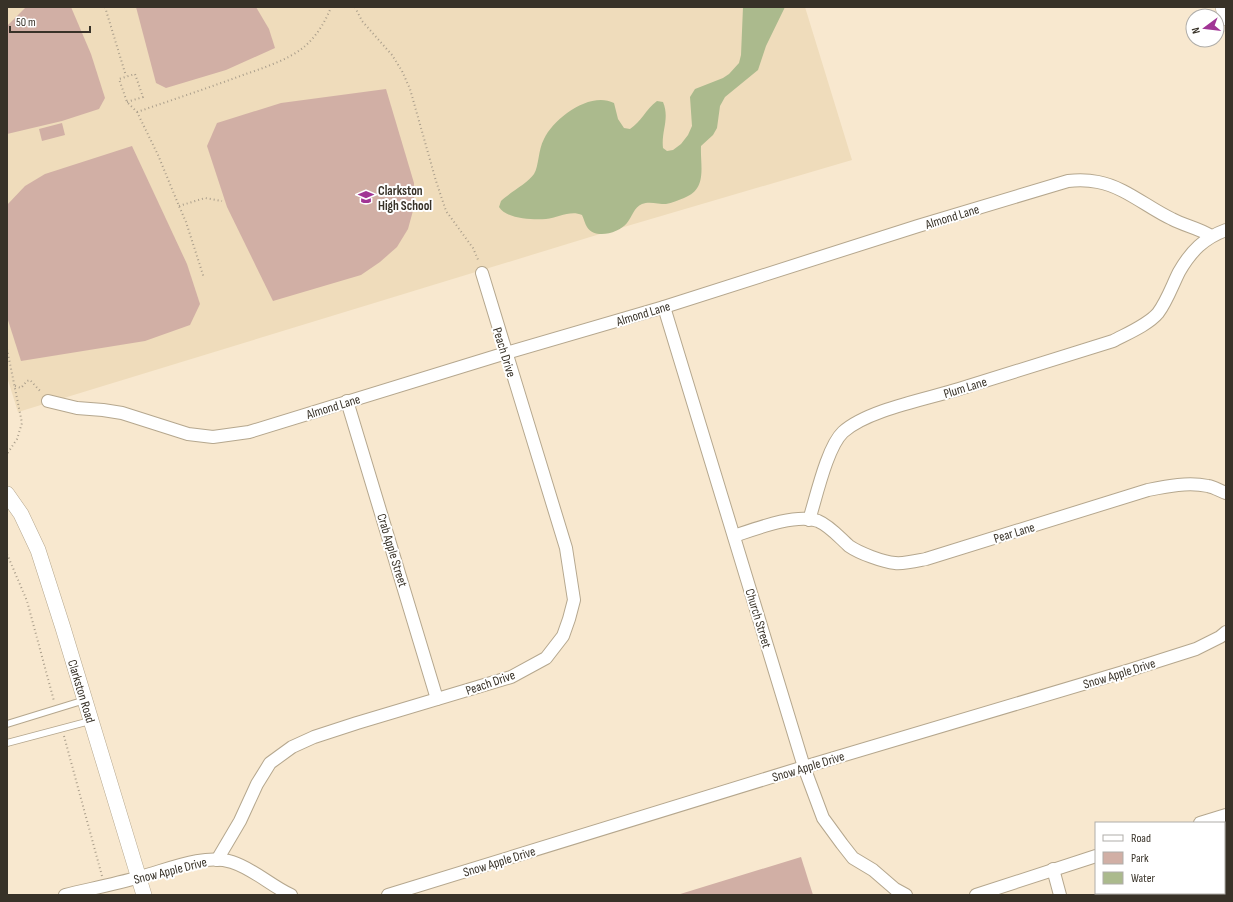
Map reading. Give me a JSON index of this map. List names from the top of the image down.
{
  "streets": {
    "street": [
      "Almond Lane",
      "Peach Drive",
      "Plum Lane",
      "Pear Lane",
      "Crab Apple Street",
      "Church Street",
      "Snow Apple Drive",
      "Clarkston Road"
    ]
  },
  "crossings": [
    ["Almond Lane", "Peach Drive"],
    ["Almond Lane", "Plum Lane"],
    ["Almond Lane", "Crab Apple Street"],
    ["Almond Lane", "Church Street"],
    ["Peach Drive", "Crab Apple Street"],
    ["Peach Drive", "Snow Apple Drive"],
    ["Plum Lane", "Pear Lane"],
    ["Church Street", "Snow Apple Drive"],
    ["Snow Apple Drive", "Clarkston Road"]
  ],
  "places": {
    "school or university": ["Clarkston High School"]
  },
  "legend": ["Road", "Park", "Water"],
  "scale_bar": "50 m",
  "north": "left"
}
